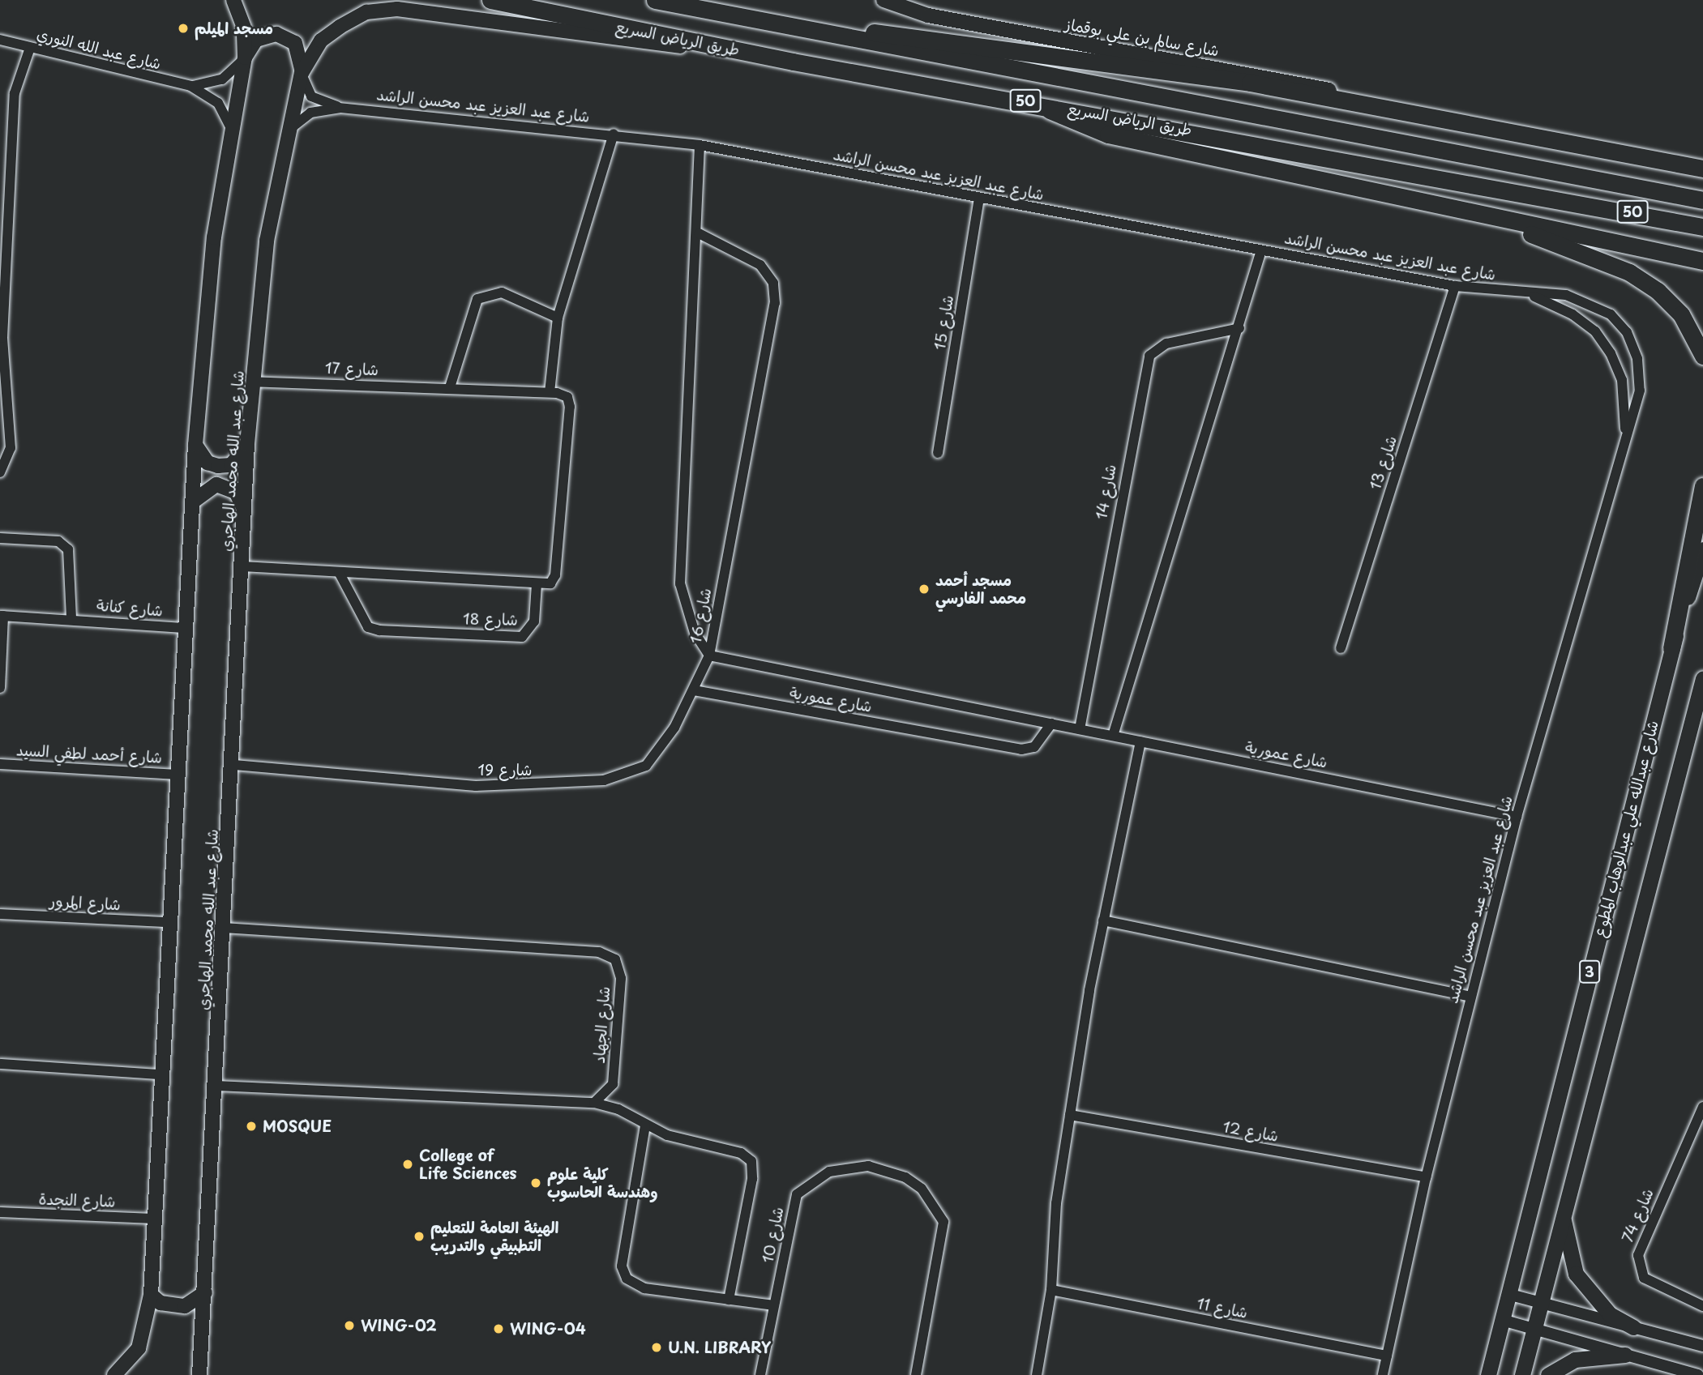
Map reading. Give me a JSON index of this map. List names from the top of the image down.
{
  "streets": {
    "highway": ["طريق الرياض السريع", "50"],
    "main road": [
      "شارع سالم بن علي بوقماز",
      "شارع عبد الله محمد الهاجري",
      "شارع عبدالله علي عبدالوهاب المطوع",
      "3"
    ],
    "street": [
      "شارع عبد الله النوري",
      "شارع عبد العزيز عبد محسن الراشد",
      "شارع 15",
      "شارع 17",
      "شارع 13",
      "شارع 14",
      "شارع كنانة",
      "شارع 16",
      "شارع 18",
      "شارع عمورية",
      "شارع أحمد لطفي السيد",
      "شارع 19",
      "شارع المرور",
      "شارع الجهاد",
      "شارع 12",
      "شارع النجدة",
      "شارع 74",
      "شارع 10",
      "شارع 11"
    ]
  },
  "crossings": [
    ["طريق الرياض السريع", "شارع عبد الله محمد الهاجري"],
    ["شارع عبد العزيز عبد محسن الراشد", "شارع 15"],
    ["شارع عبد العزيز عبد محسن الراشد", "شارع عبد الله محمد الهاجري"],
    ["شارع عبد العزيز عبد محسن الراشد", "شارع 13"],
    ["شارع عبد العزيز عبد محسن الراشد", "شارع 16"],
    ["شارع عبد العزيز عبد محسن الراشد", "شارع عمورية"],
    ["شارع عبد العزيز عبد محسن الراشد", "شارع 12"],
    ["شارع عبد العزيز عبد محسن الراشد", "شارع 11"],
    ["شارع 17", "شارع عبد الله محمد الهاجري"],
    ["شارع عبد الله محمد الهاجري", "شارع 19"],
    ["شارع عبد الله محمد الهاجري", "شارع الجهاد"],
    ["شارع 14", "شارع عمورية"],
    ["شارع 16", "شارع عمورية"],
    ["شارع 16", "شارع 19"],
    ["شارع عمورية", "شارع 19"]
  ],
  "places": [
    "مسجد الميلم",
    "مسجد أحمد محمد الفارسي",
    "MOSQUE",
    "College of Life Sciences",
    "كلية علوم وهندسة الحاسوب",
    "الهيئة العامة للتعليم التطبيقي والتدريب",
    "WING-02",
    "WING-04",
    "U.N. LIBRARY"
  ]
}
